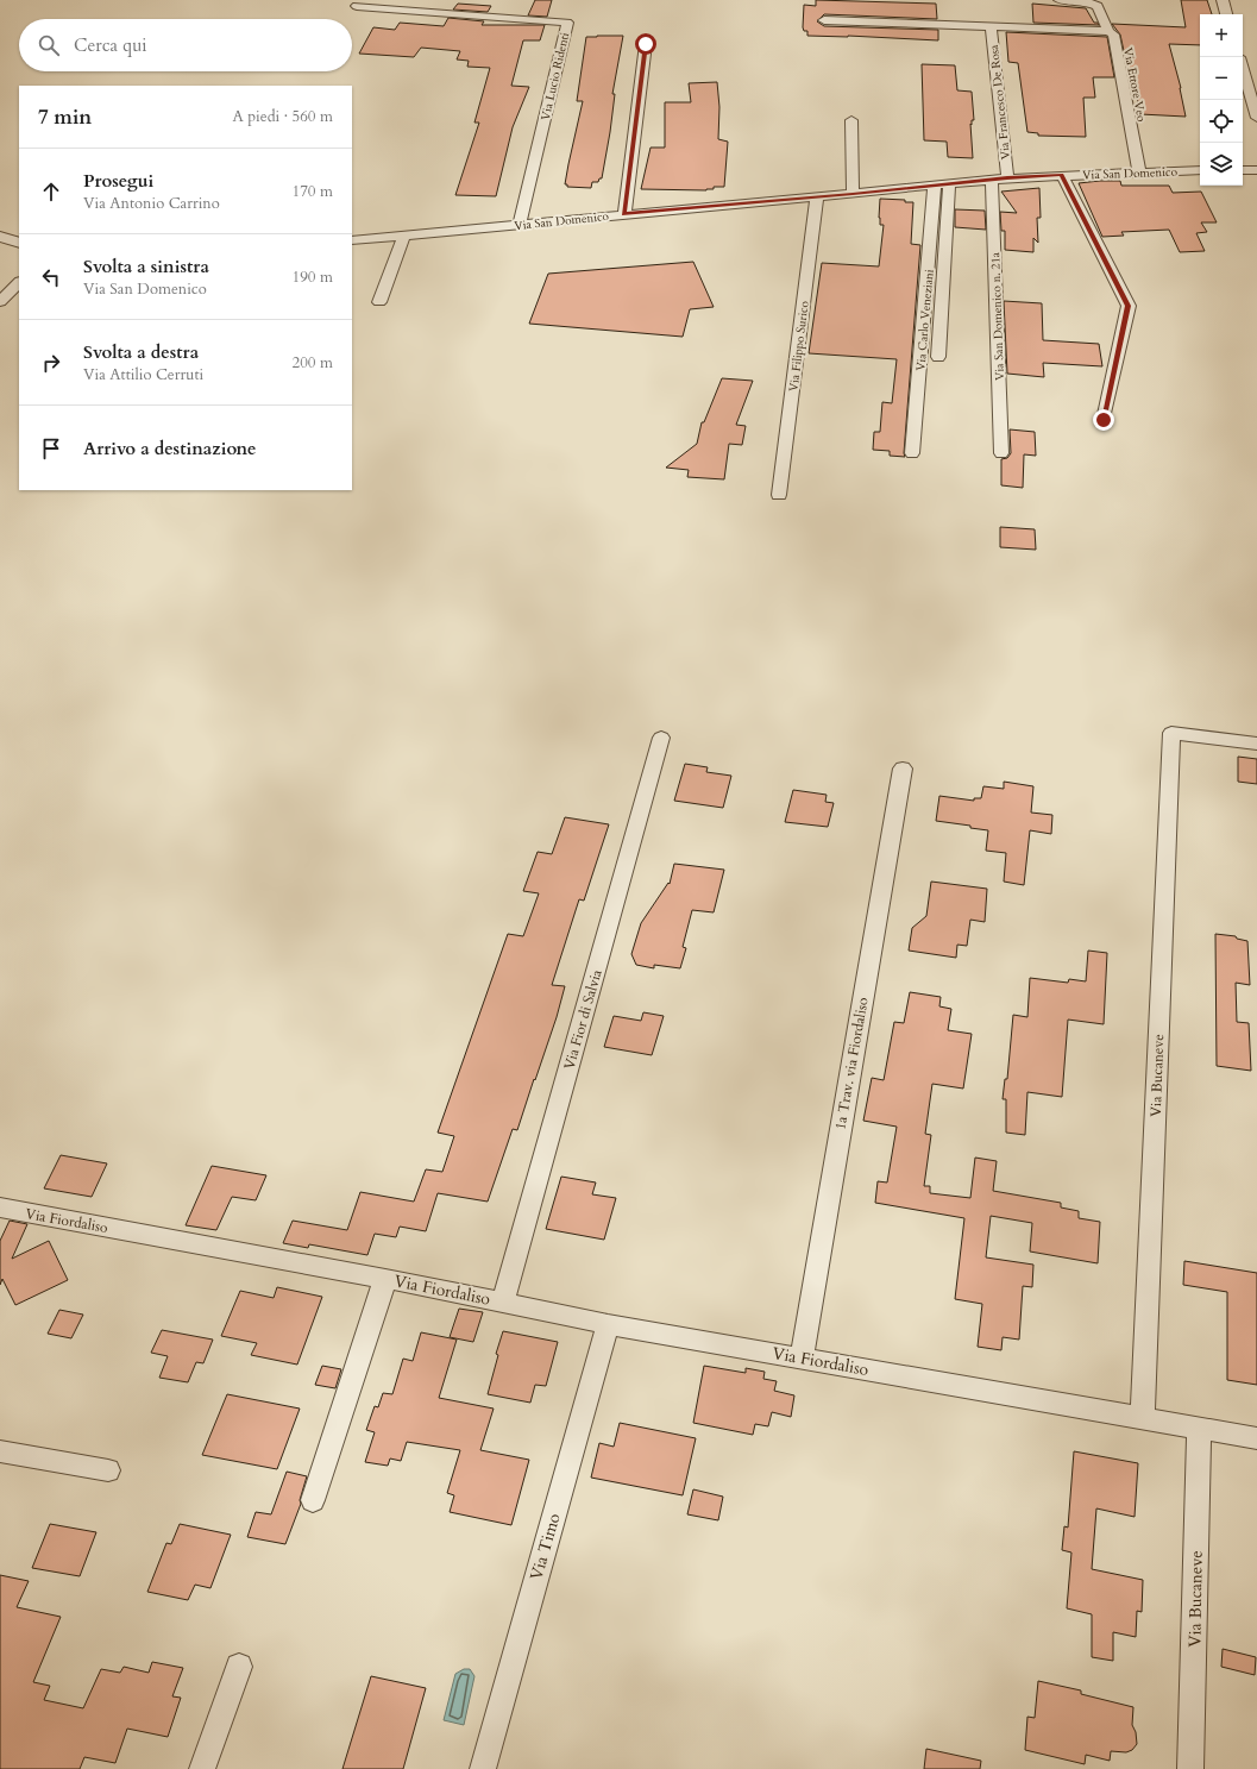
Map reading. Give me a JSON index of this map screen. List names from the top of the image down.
{
  "streets": {
    "street": [
      "Via Lucio Ridenti",
      "Via Ettore Veo",
      "Via Francesco De Rosa",
      "Via San Domenico",
      "Via San Domenico n. 21a",
      "Via Carlo Veneziani",
      "Via Filippo Surico",
      "Via Fior di Salvia",
      "1a Trav. via Fiordaliso",
      "Via Bucaneve",
      "Via Fiordaliso",
      "Via Timo"
    ]
  },
  "crossings": [
    ["Via Lucio Ridenti", "Via San Domenico"],
    ["Via Ettore Veo", "Via San Domenico"],
    ["Via Francesco De Rosa", "Via San Domenico"],
    ["Via San Domenico", "Via San Domenico n. 21a"],
    ["Via San Domenico", "Via Carlo Veneziani"],
    ["Via San Domenico", "Via Filippo Surico"],
    ["Via Fior di Salvia", "Via Fiordaliso"],
    ["1a Trav. via Fiordaliso", "Via Fiordaliso"],
    ["Via Bucaneve", "Via Fiordaliso"],
    ["Via Fiordaliso", "Via Timo"]
  ],
  "page": {
    "map_buttons": ["+", "−"],
    "search": "Cerca qui",
    "heading": ["7 min", "A piedi · 560 m"],
    "list": [
      ["Prosegui", "Via Antonio Carrino", "170 m"],
      ["Svolta a sinistra", "Via San Domenico", "190 m"],
      ["Svolta a destra", "Via Attilio Cerruti", "200 m"],
      "Arrivo a destinazione"
    ]
  }
}
